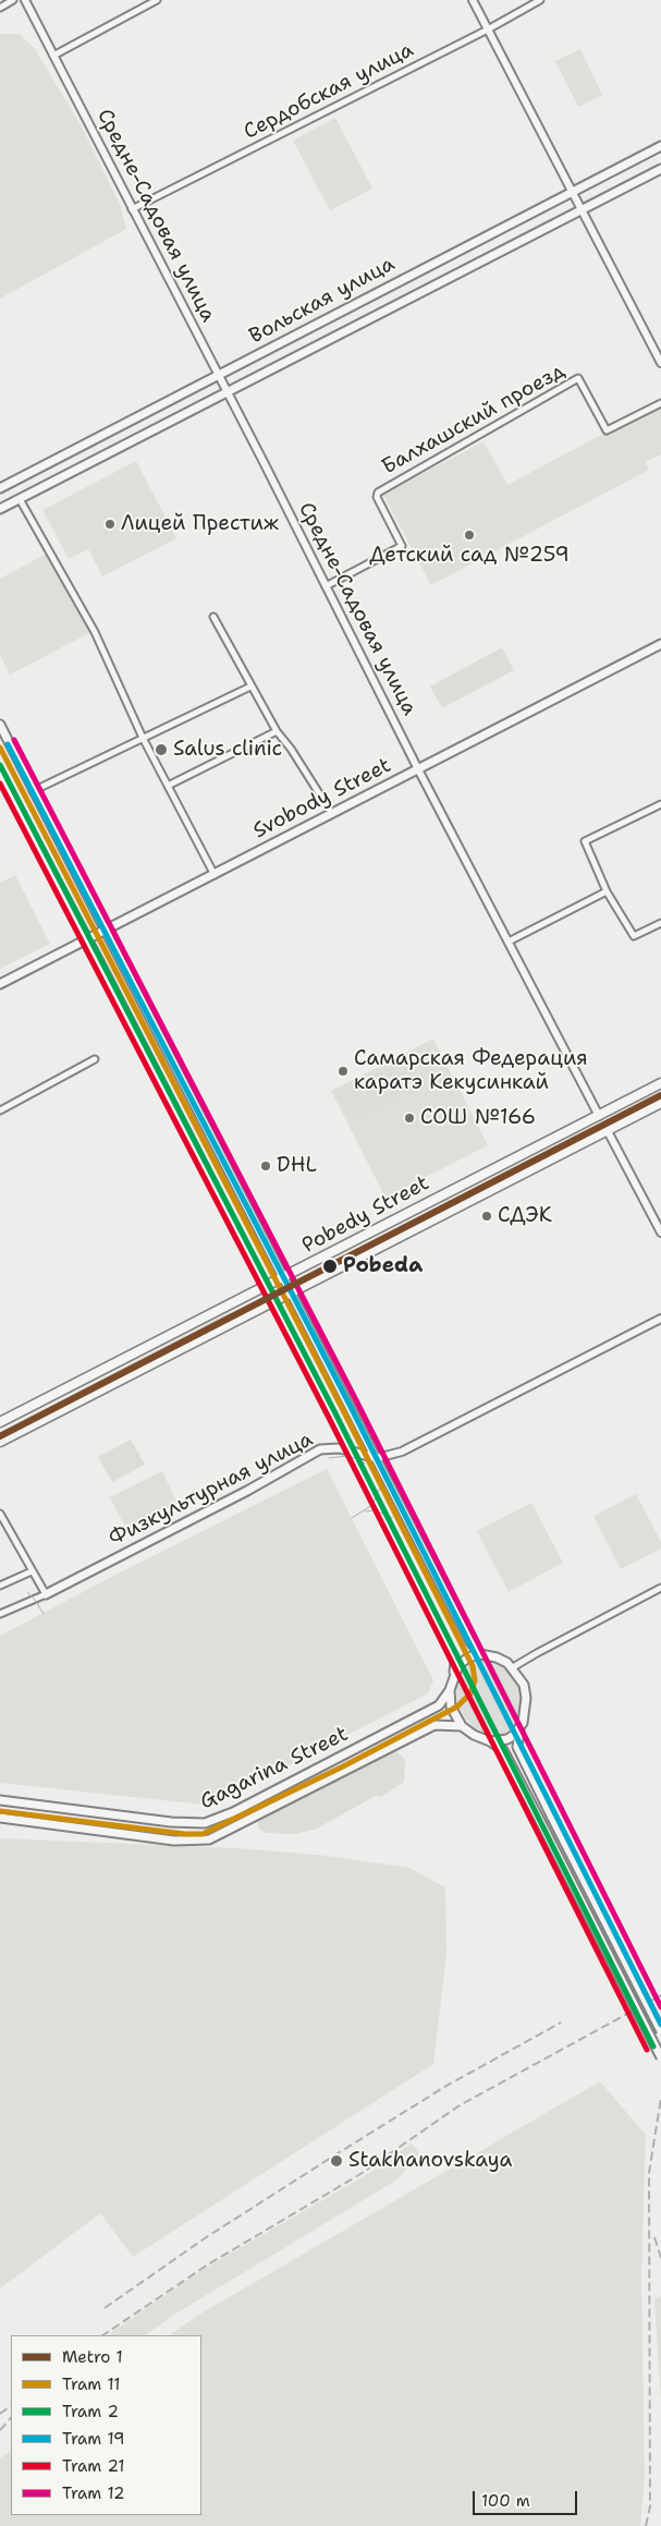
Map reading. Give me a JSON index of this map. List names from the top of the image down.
{
  "streets": {
    "main road": [
      "Средне-Садовая улица",
      "Вольская улица",
      "Svobody Street",
      "Pobedy Street",
      "Физкультурная улица",
      "Gagarina Street"
    ],
    "street": ["Сердобская улица", "Балхашский проезд"]
  },
  "crossings": [
    ["Сердобская улица", "Средне-Садовая улица"],
    ["Средне-Садовая улица", "Вольская улица"],
    ["Средне-Садовая улица", "Балхашский проезд"],
    ["Средне-Садовая улица", "Svobody Street"],
    ["Средне-Садовая улица", "Pobedy Street"]
  ],
  "places": [
    "Лицей Престиж",
    "Детский сад №259",
    "Salus clinic",
    "Самарская Федерация каратэ Кекусинкай",
    "СОШ №166",
    "DHL",
    "СДЭК",
    "Pobeda",
    "Stakhanovskaya"
  ],
  "lines": [
    "tram line 12",
    "tram line 19",
    "tram line 11",
    "tram line 2",
    "tram line 21",
    "metro line 1"
  ],
  "legend": [
    "Metro 1",
    "Tram 11",
    "Tram 2",
    "Tram 19",
    "Tram 21",
    "Tram 12"
  ],
  "scale_bar": "100 m"
}
